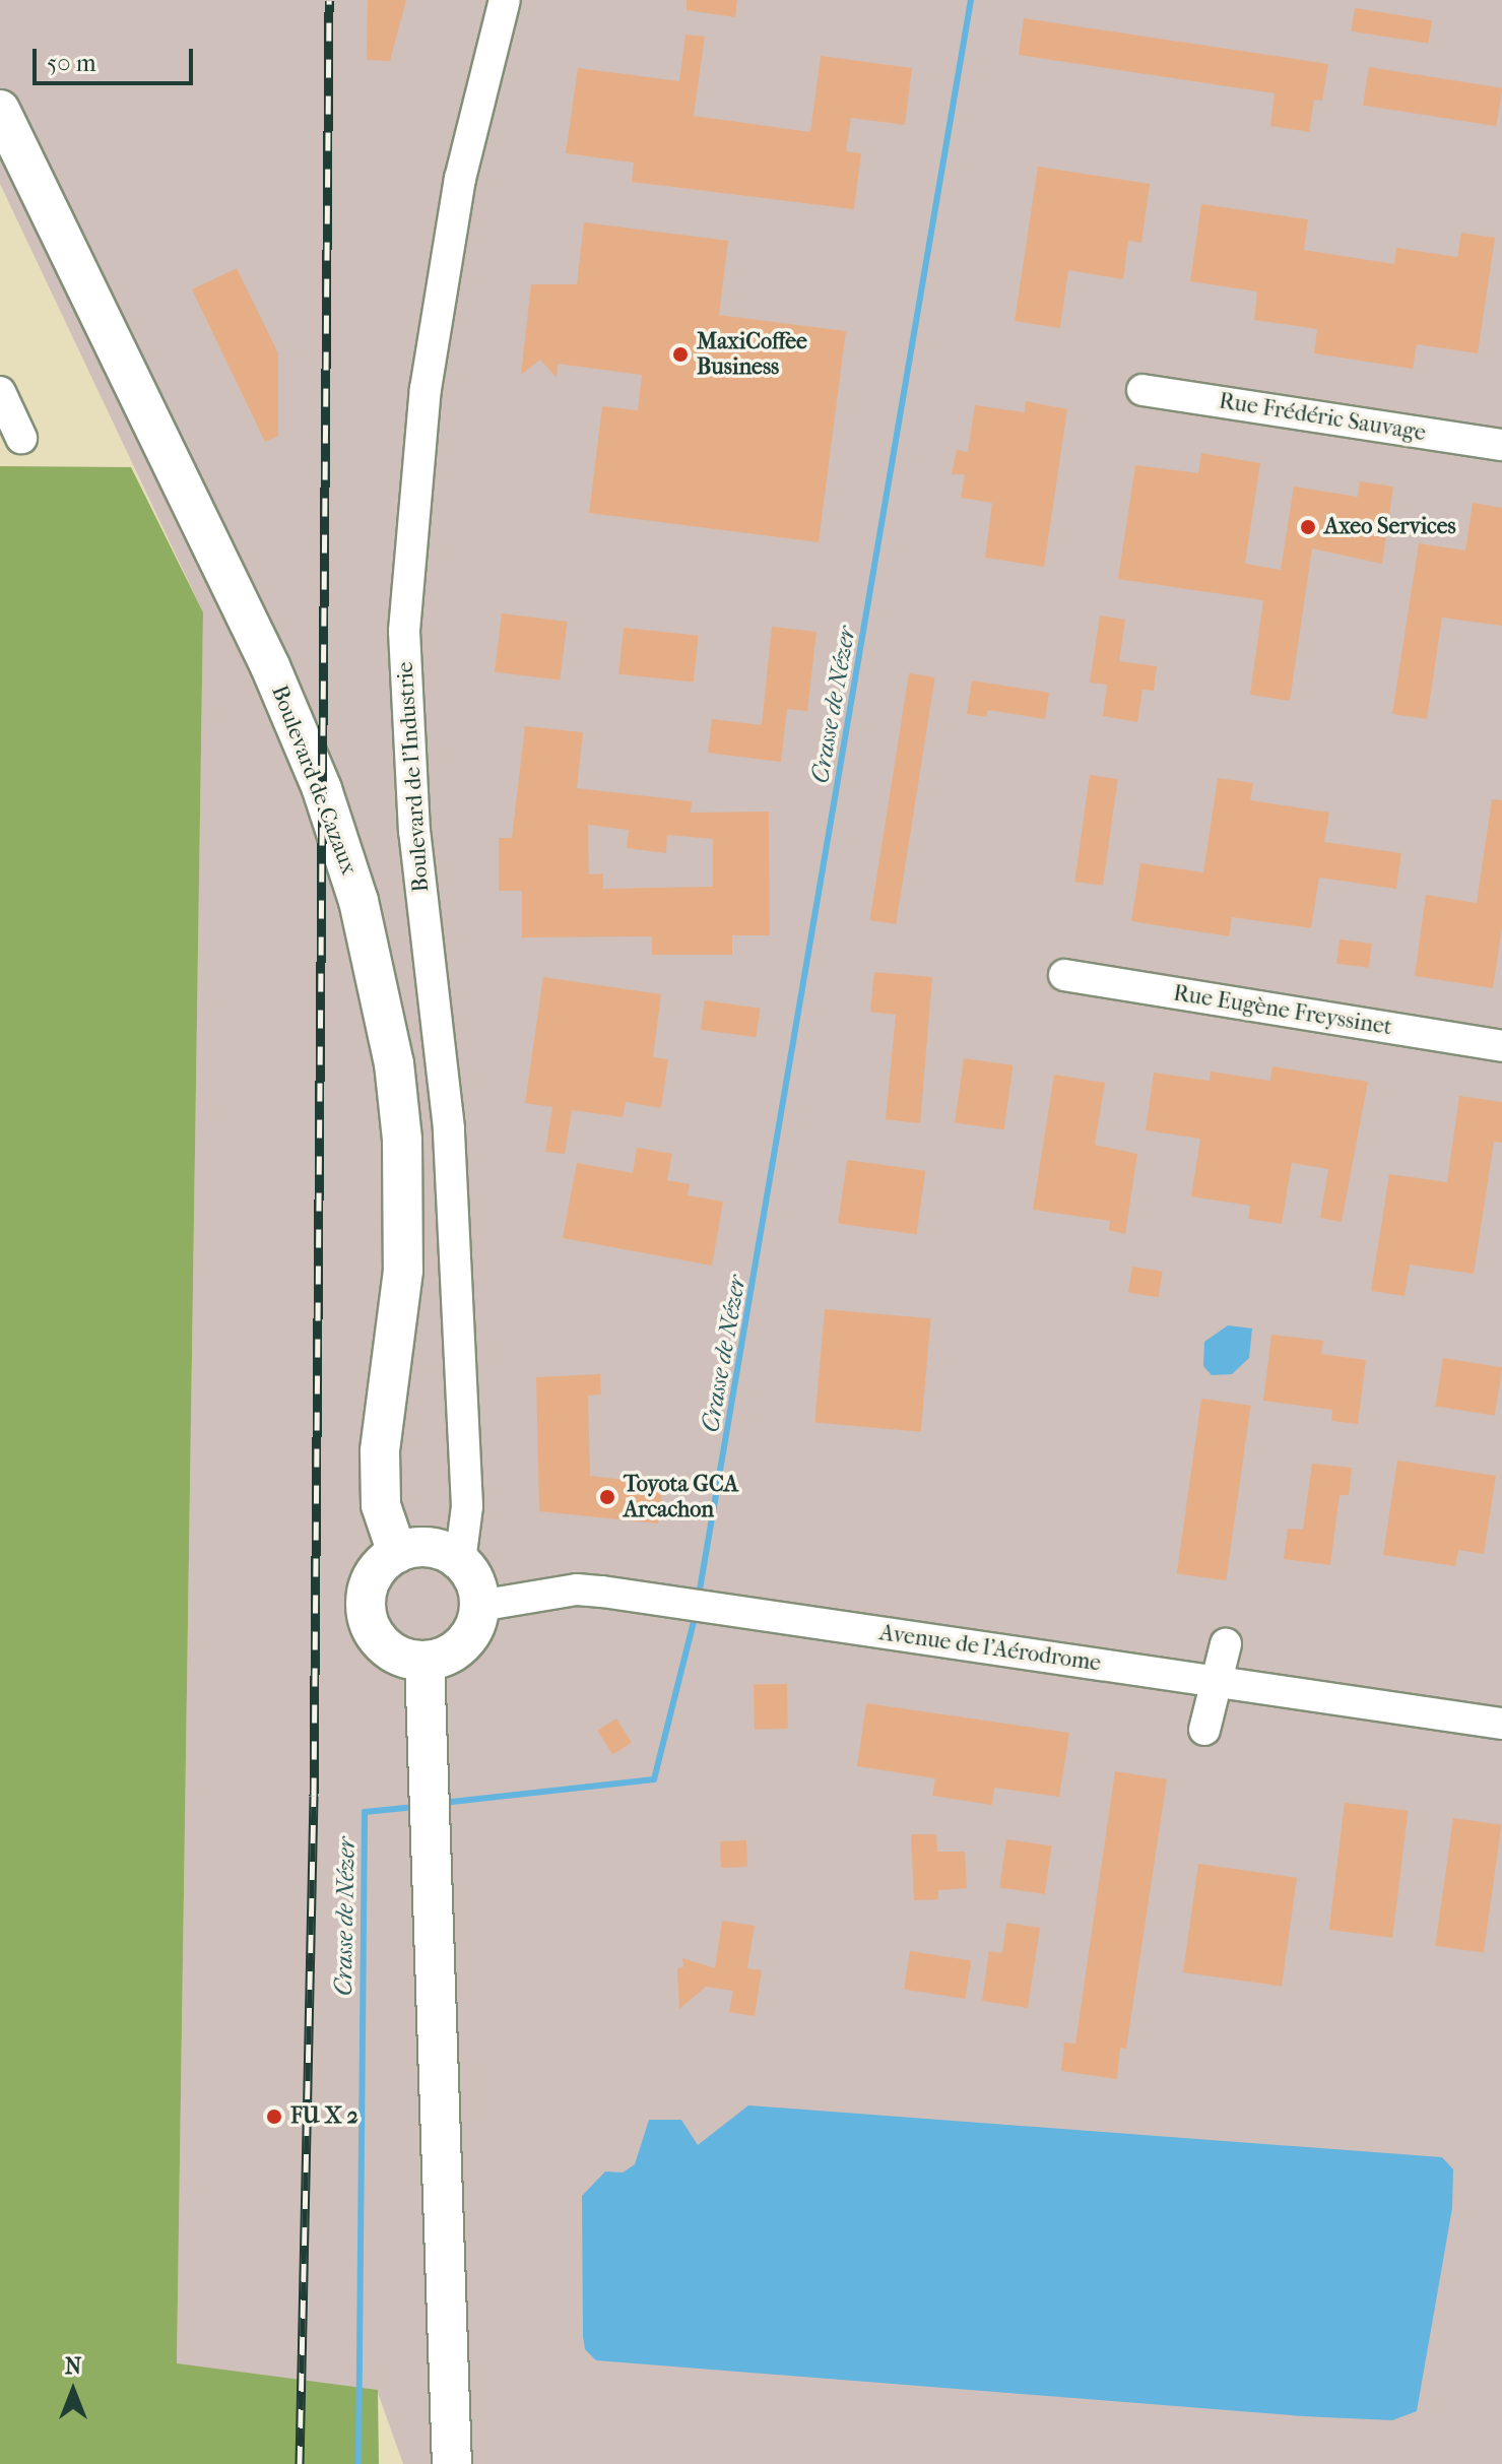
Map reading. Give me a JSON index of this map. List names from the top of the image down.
{
  "streets": {
    "main road": ["Boulevard de Cazaux"],
    "street": [
      "Rue Frédéric Sauvage",
      "Boulevard de l'Industrie",
      "Rue Eugène Freyssinet",
      "Avenue de l'Aérodrome"
    ]
  },
  "crossings": [
    ["Boulevard de l'Industrie", "Boulevard de Cazaux"],
    ["Boulevard de l'Industrie", "Avenue de l'Aérodrome"],
    ["Boulevard de Cazaux", "Avenue de l'Aérodrome"]
  ],
  "water": ["Crasse de Nézer"],
  "places": [
    "MaxiCoffee Business",
    "Axeo Services",
    "Toyota GCA Arcachon",
    "FU X 2"
  ],
  "scale_bar": "50 m",
  "north": "top"
}
